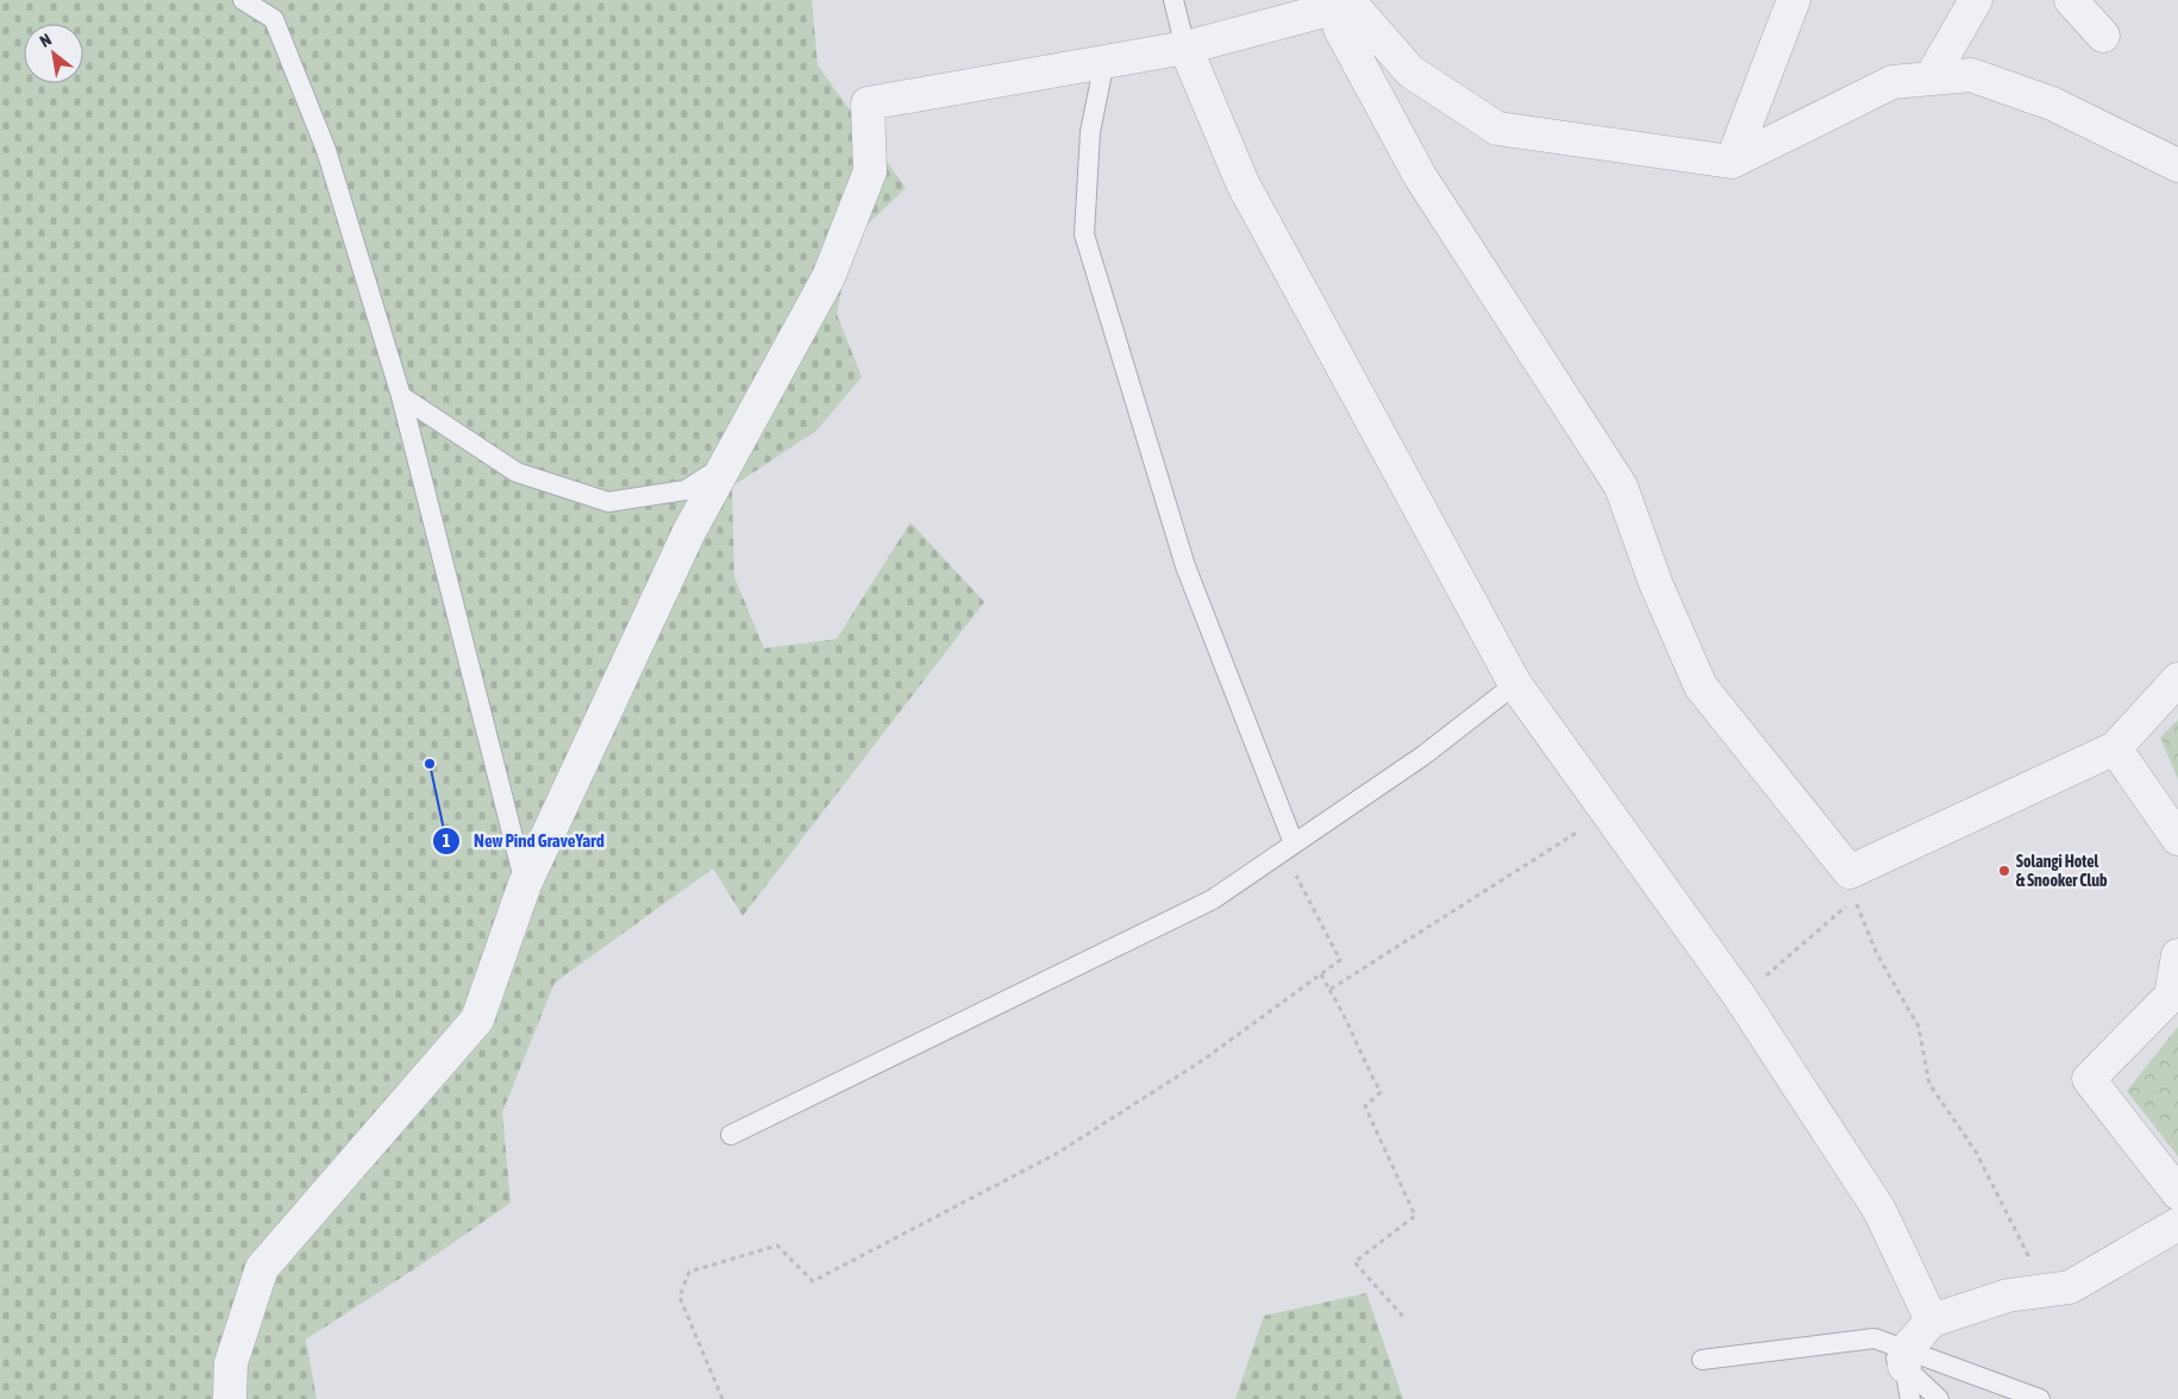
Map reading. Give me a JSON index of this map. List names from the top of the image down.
{
  "places": ["New Pind GraveYard", "Solangi Hotel & Snooker Club"],
  "north": "top left"
}
